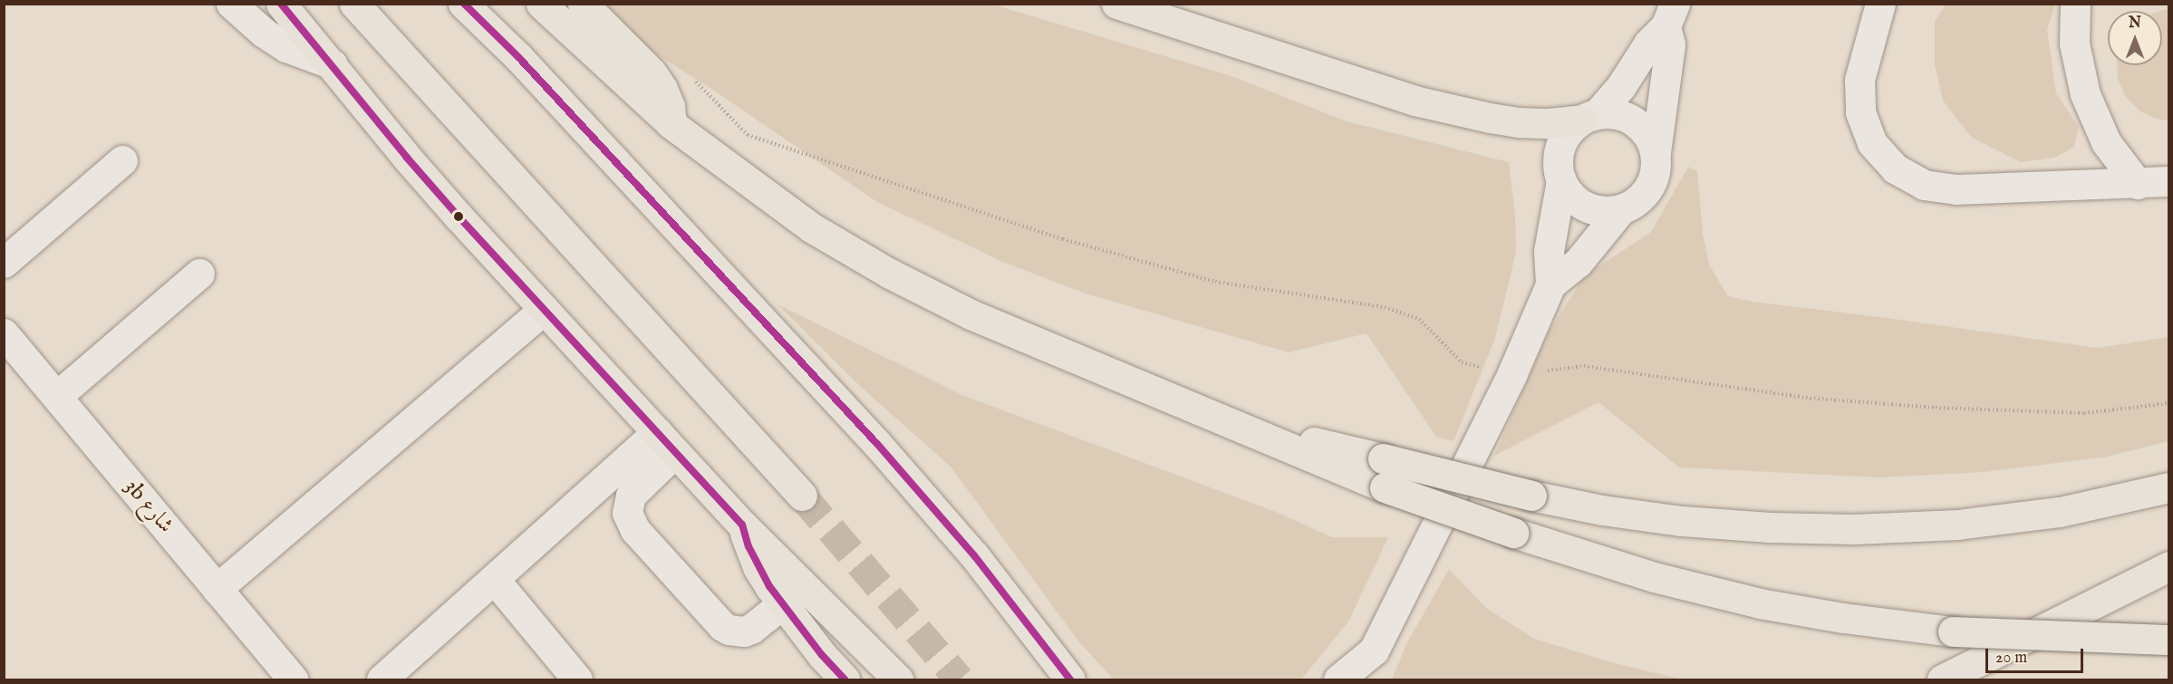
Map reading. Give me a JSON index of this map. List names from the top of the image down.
{
  "streets": {
    "street": ["3b شارع"]
  },
  "scale_bar": "20 m",
  "north": "top"
}
